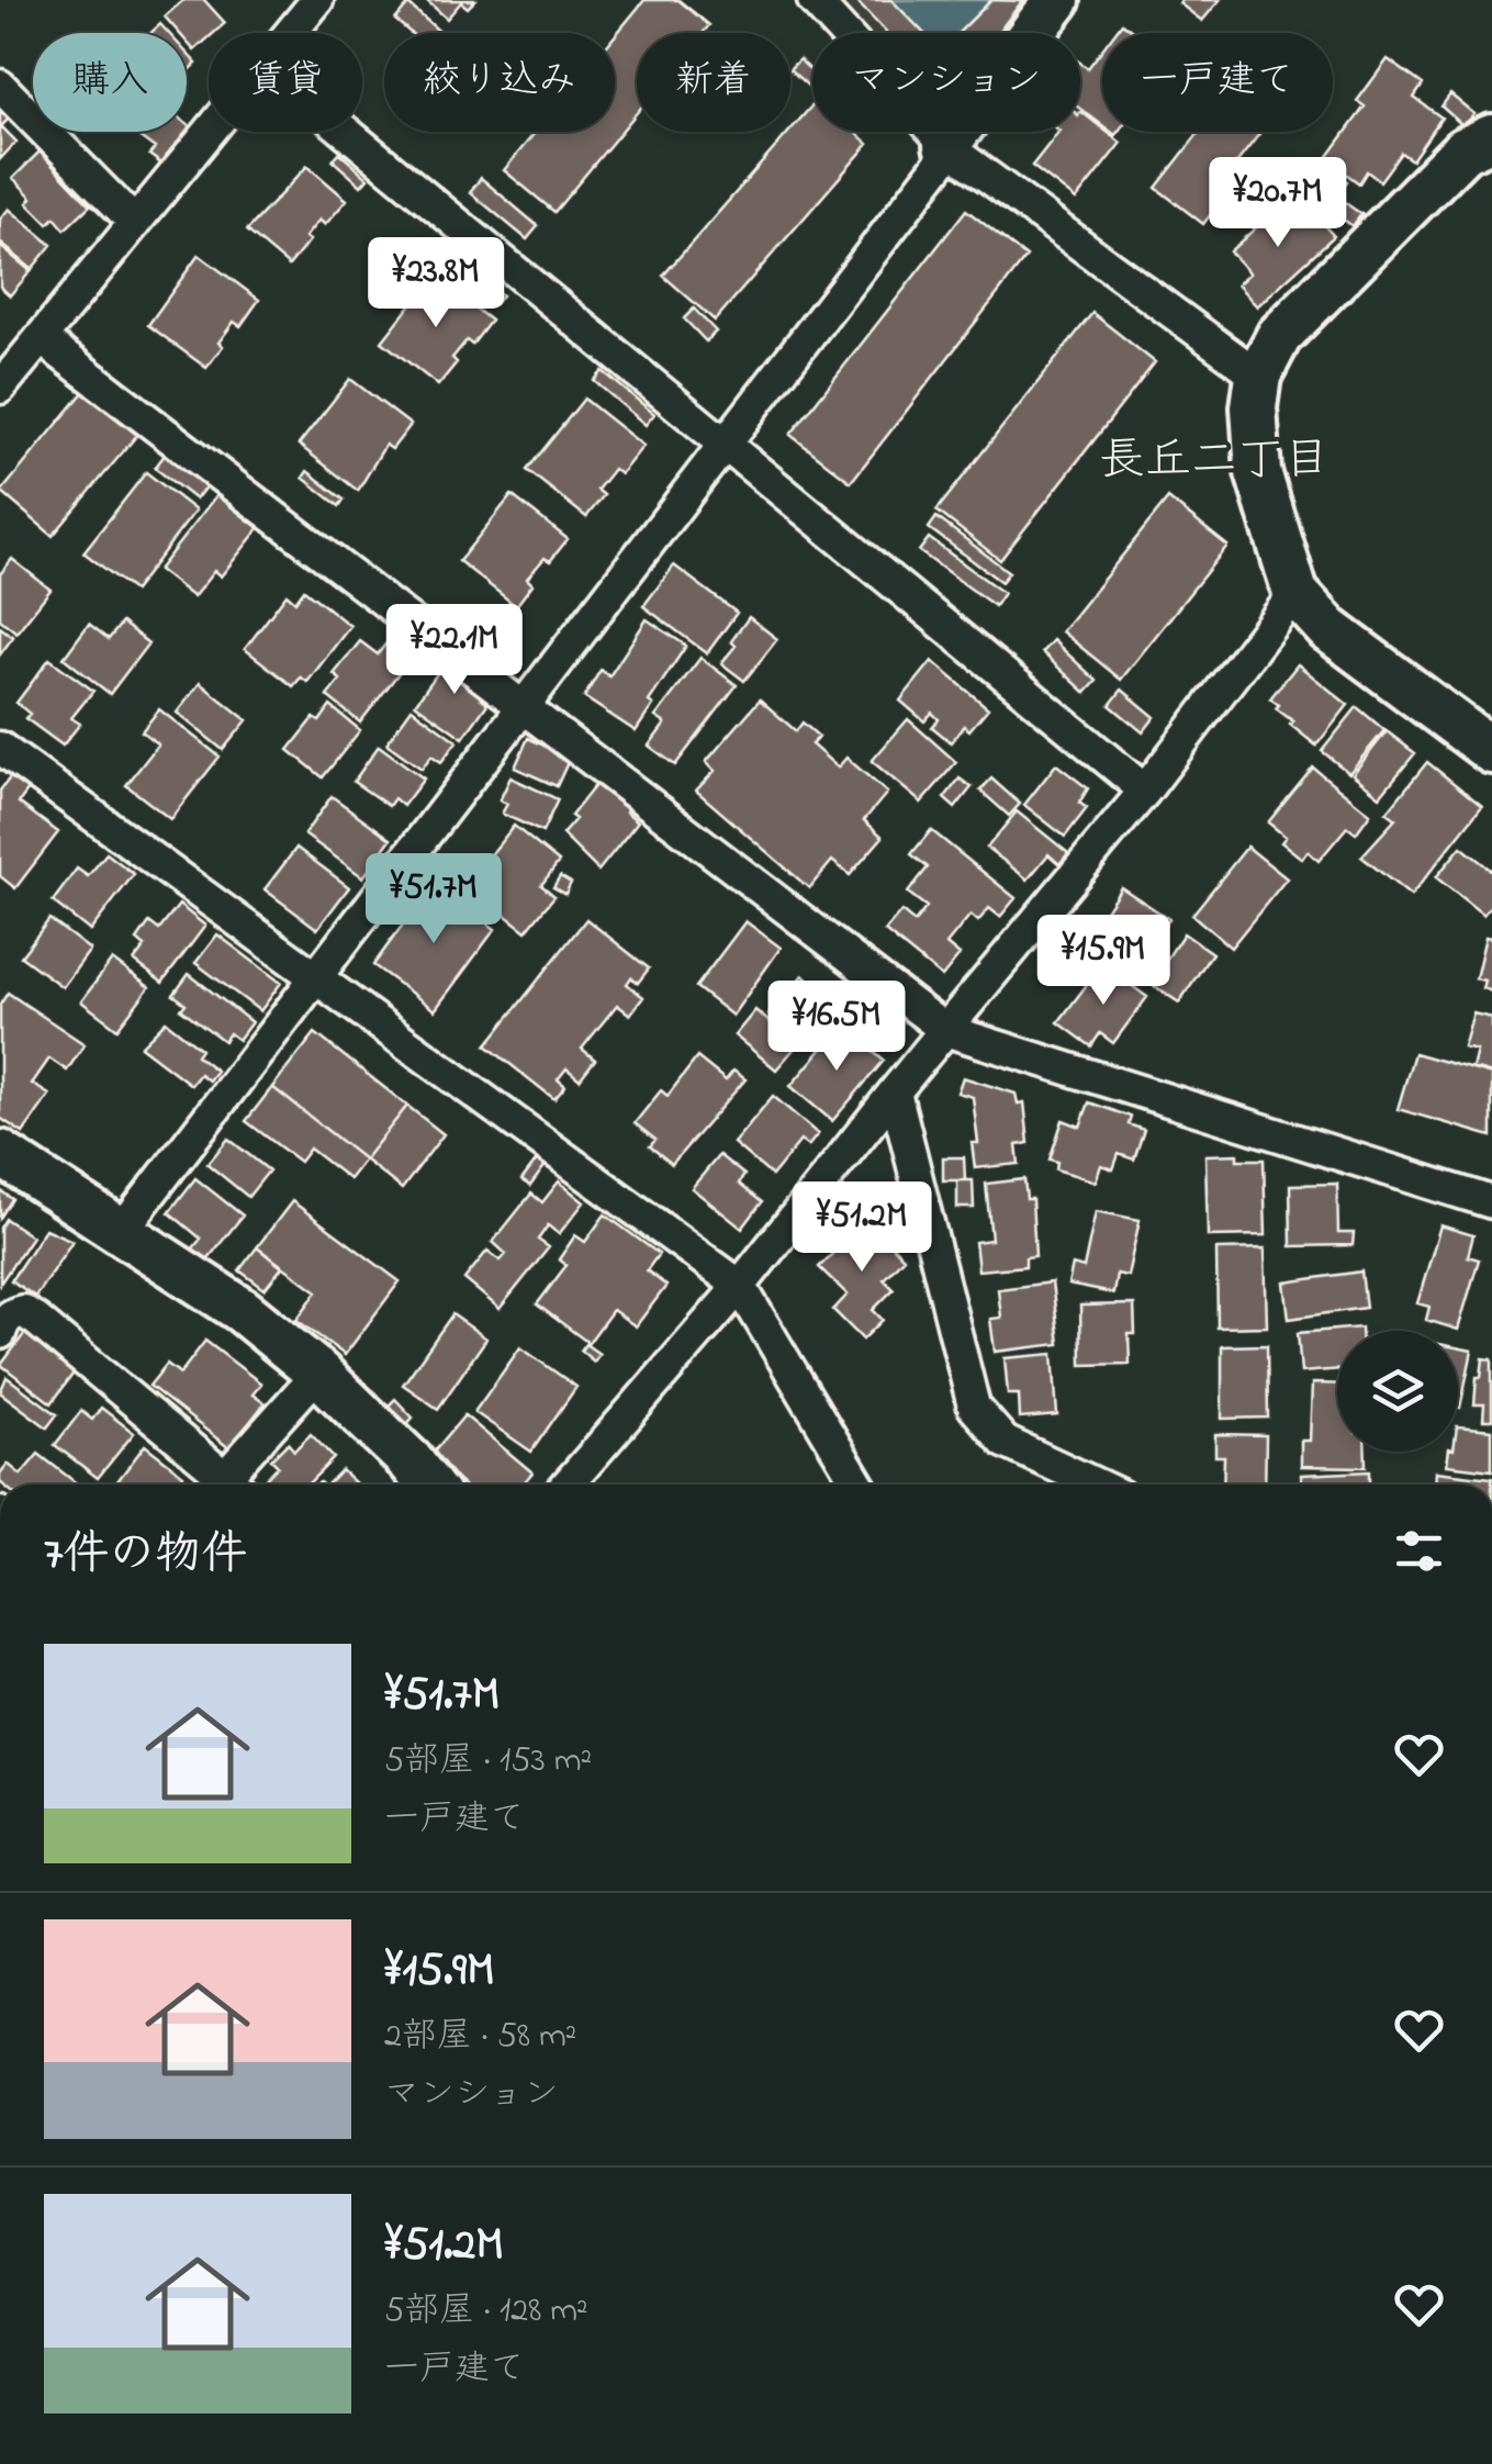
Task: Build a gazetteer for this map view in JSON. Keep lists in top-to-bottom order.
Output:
{
  "districts": ["長丘二丁目"],
  "page": {
    "chip": [
      "購入",
      "賃貸",
      "絞り込み",
      "新着",
      "マンション",
      "一戸建て"
    ],
    "price": [
      "¥20.7M",
      "¥23.8M",
      "¥22.1M",
      "¥51.7M",
      "¥15.9M",
      "¥16.5M",
      "¥51.2M"
    ],
    "heading": "7件の物件",
    "list": [
      {
        "name": "¥51.7M",
        "note": "5部屋 · 153 m² · 一戸建て"
      },
      {
        "name": "¥15.9M",
        "note": "2部屋 · 58 m² · マンション"
      },
      {
        "name": "¥51.2M",
        "note": "5部屋 · 128 m² · 一戸建て"
      }
    ]
  }
}
